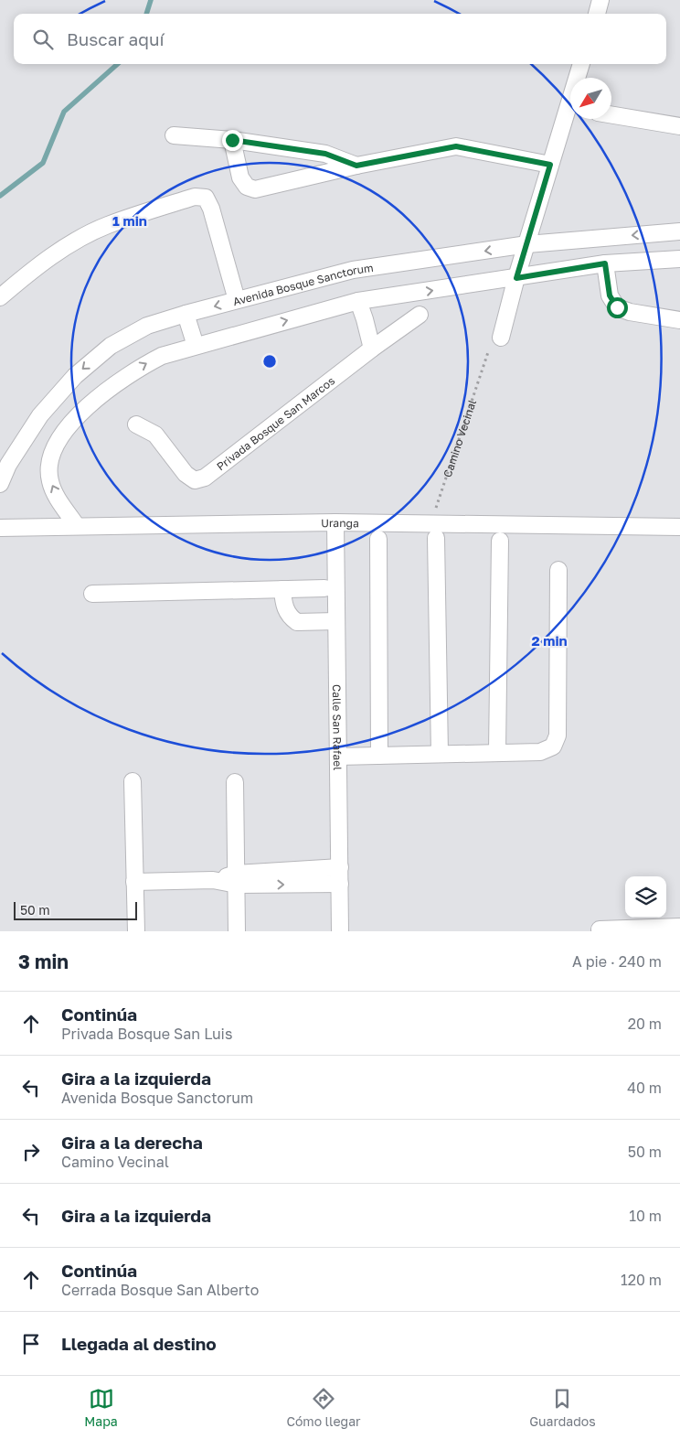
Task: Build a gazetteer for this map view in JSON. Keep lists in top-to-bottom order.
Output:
{
  "streets": {
    "street": [
      "Avenida Bosque Sanctorum",
      "Privada Bosque San Marcos",
      "Uranga",
      "Calle San Rafael"
    ],
    "path": ["Camino Vecinal"]
  },
  "crossings": [
    ["Camino Vecinal", "Uranga"],
    ["Uranga", "Calle San Rafael"]
  ],
  "scale_bar": "50 m",
  "north": "bottom left",
  "page": {
    "search": "Buscar aquí",
    "scale": "50 m",
    "heading": ["3 min", "A pie · 240 m"],
    "list": [
      ["Continúa", "Privada Bosque San Luis", "20 m"],
      ["Gira a la izquierda", "Avenida Bosque Sanctorum", "40 m"],
      ["Gira a la derecha", "Camino Vecinal", "50 m"],
      ["Gira a la izquierda", "10 m"],
      ["Continúa", "Cerrada Bosque San Alberto", "120 m"],
      "Llegada al destino"
    ],
    "nav": ["Mapa", "Cómo llegar", "Guardados"]
  },
  "rings": ["1 min", "2 min"]
}
